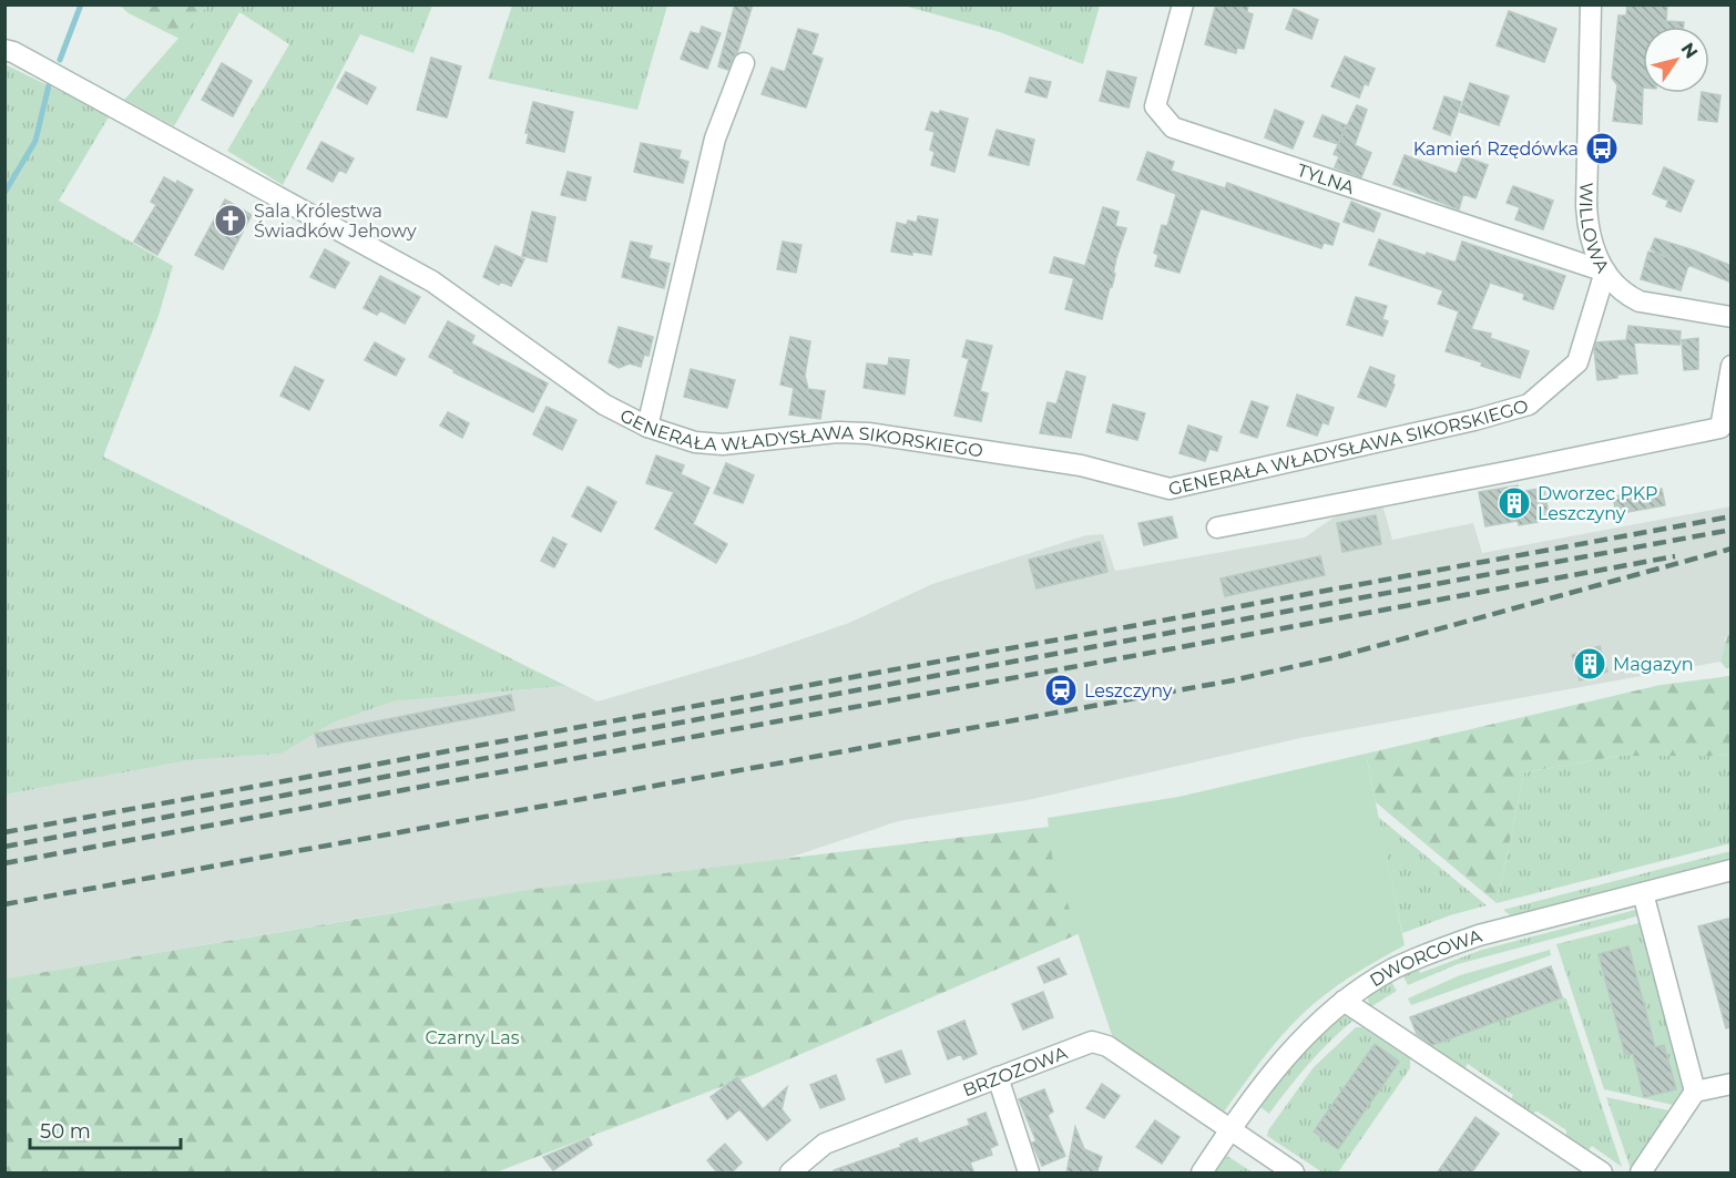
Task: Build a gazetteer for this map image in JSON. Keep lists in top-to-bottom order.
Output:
{
  "streets": {
    "street": [
      "TYLNA",
      "WILLOWA",
      "GENERAŁA WŁADYSŁAWA SIKORSKIEGO",
      "DWORCOWA",
      "BRZOZOWA"
    ]
  },
  "crossings": [
    ["TYLNA", "WILLOWA"],
    ["TYLNA", "GENERAŁA WŁADYSŁAWA SIKORSKIEGO"],
    ["WILLOWA", "GENERAŁA WŁADYSŁAWA SIKORSKIEGO"],
    ["DWORCOWA", "BRZOZOWA"]
  ],
  "parks": ["Czarny Las"],
  "places": {
    "bus stop": ["Kamień Rzędówka"],
    "church": ["Sala Królestwa Świadków Jehowy"],
    "building": ["Dworzec PKP Leszczyny", "Magazyn"],
    "station": ["Leszczyny"]
  },
  "scale_bar": "50 m",
  "north": "top right"
}
